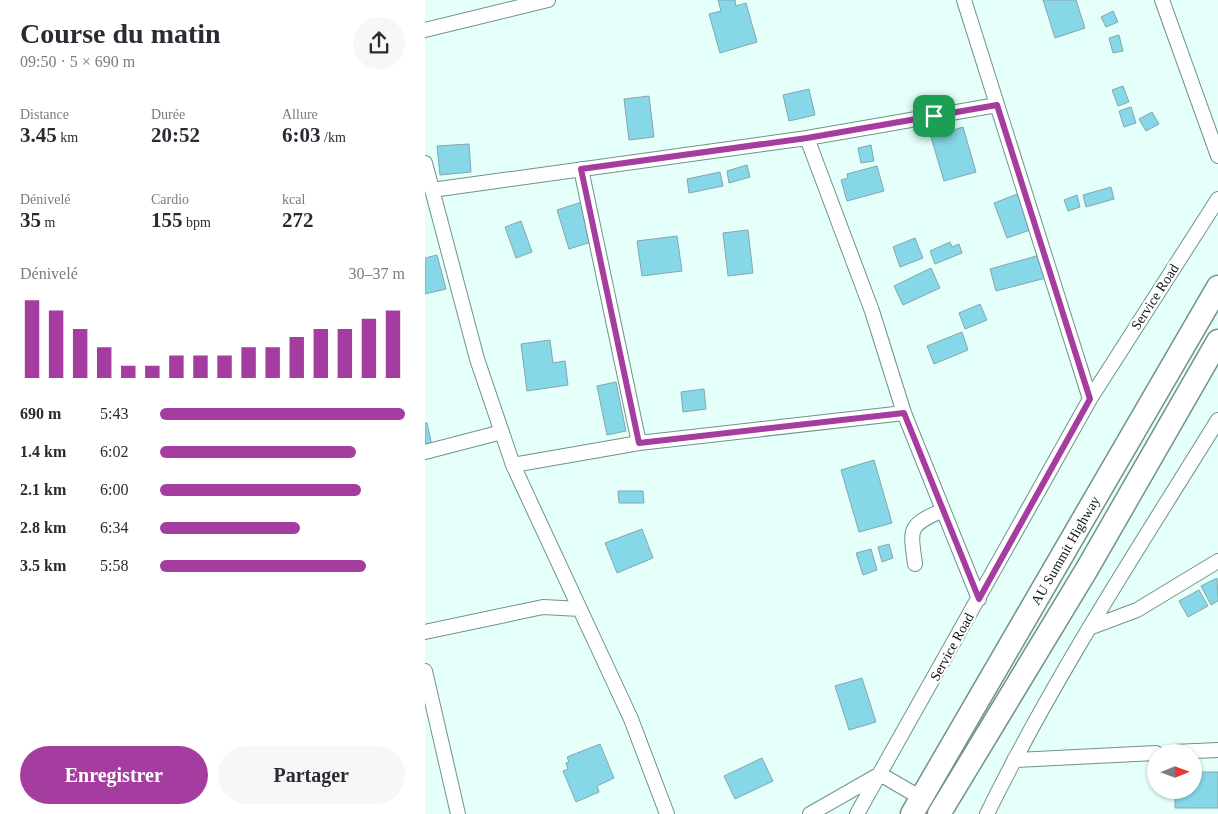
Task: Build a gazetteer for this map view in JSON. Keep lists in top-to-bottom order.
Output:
{
  "streets": {
    "main road": ["AU Summit Highway"],
    "street": ["Service Road"]
  },
  "north": "right",
  "page": {
    "heading": ["Course du matin", "09:50 · 5 × 690 m"],
    "stats": [
      ["Distance", "3.45 km"],
      ["Durée", "20:52"],
      ["Allure", "6:03 /km"],
      ["Dénivelé", "35 m"],
      ["Cardio", "155 bpm"],
      ["kcal", "272"]
    ],
    "chart": ["Dénivelé", "30–37 m"],
    "list": [
      {
        "name": "690 m",
        "note": "5:43"
      },
      {
        "name": "1.4 km",
        "note": "6:02"
      },
      {
        "name": "2.1 km",
        "note": "6:00"
      },
      {
        "name": "2.8 km",
        "note": "6:34"
      },
      {
        "name": "3.5 km",
        "note": "5:58"
      }
    ],
    "buttons": ["Enregistrer", "Partager"]
  }
}
